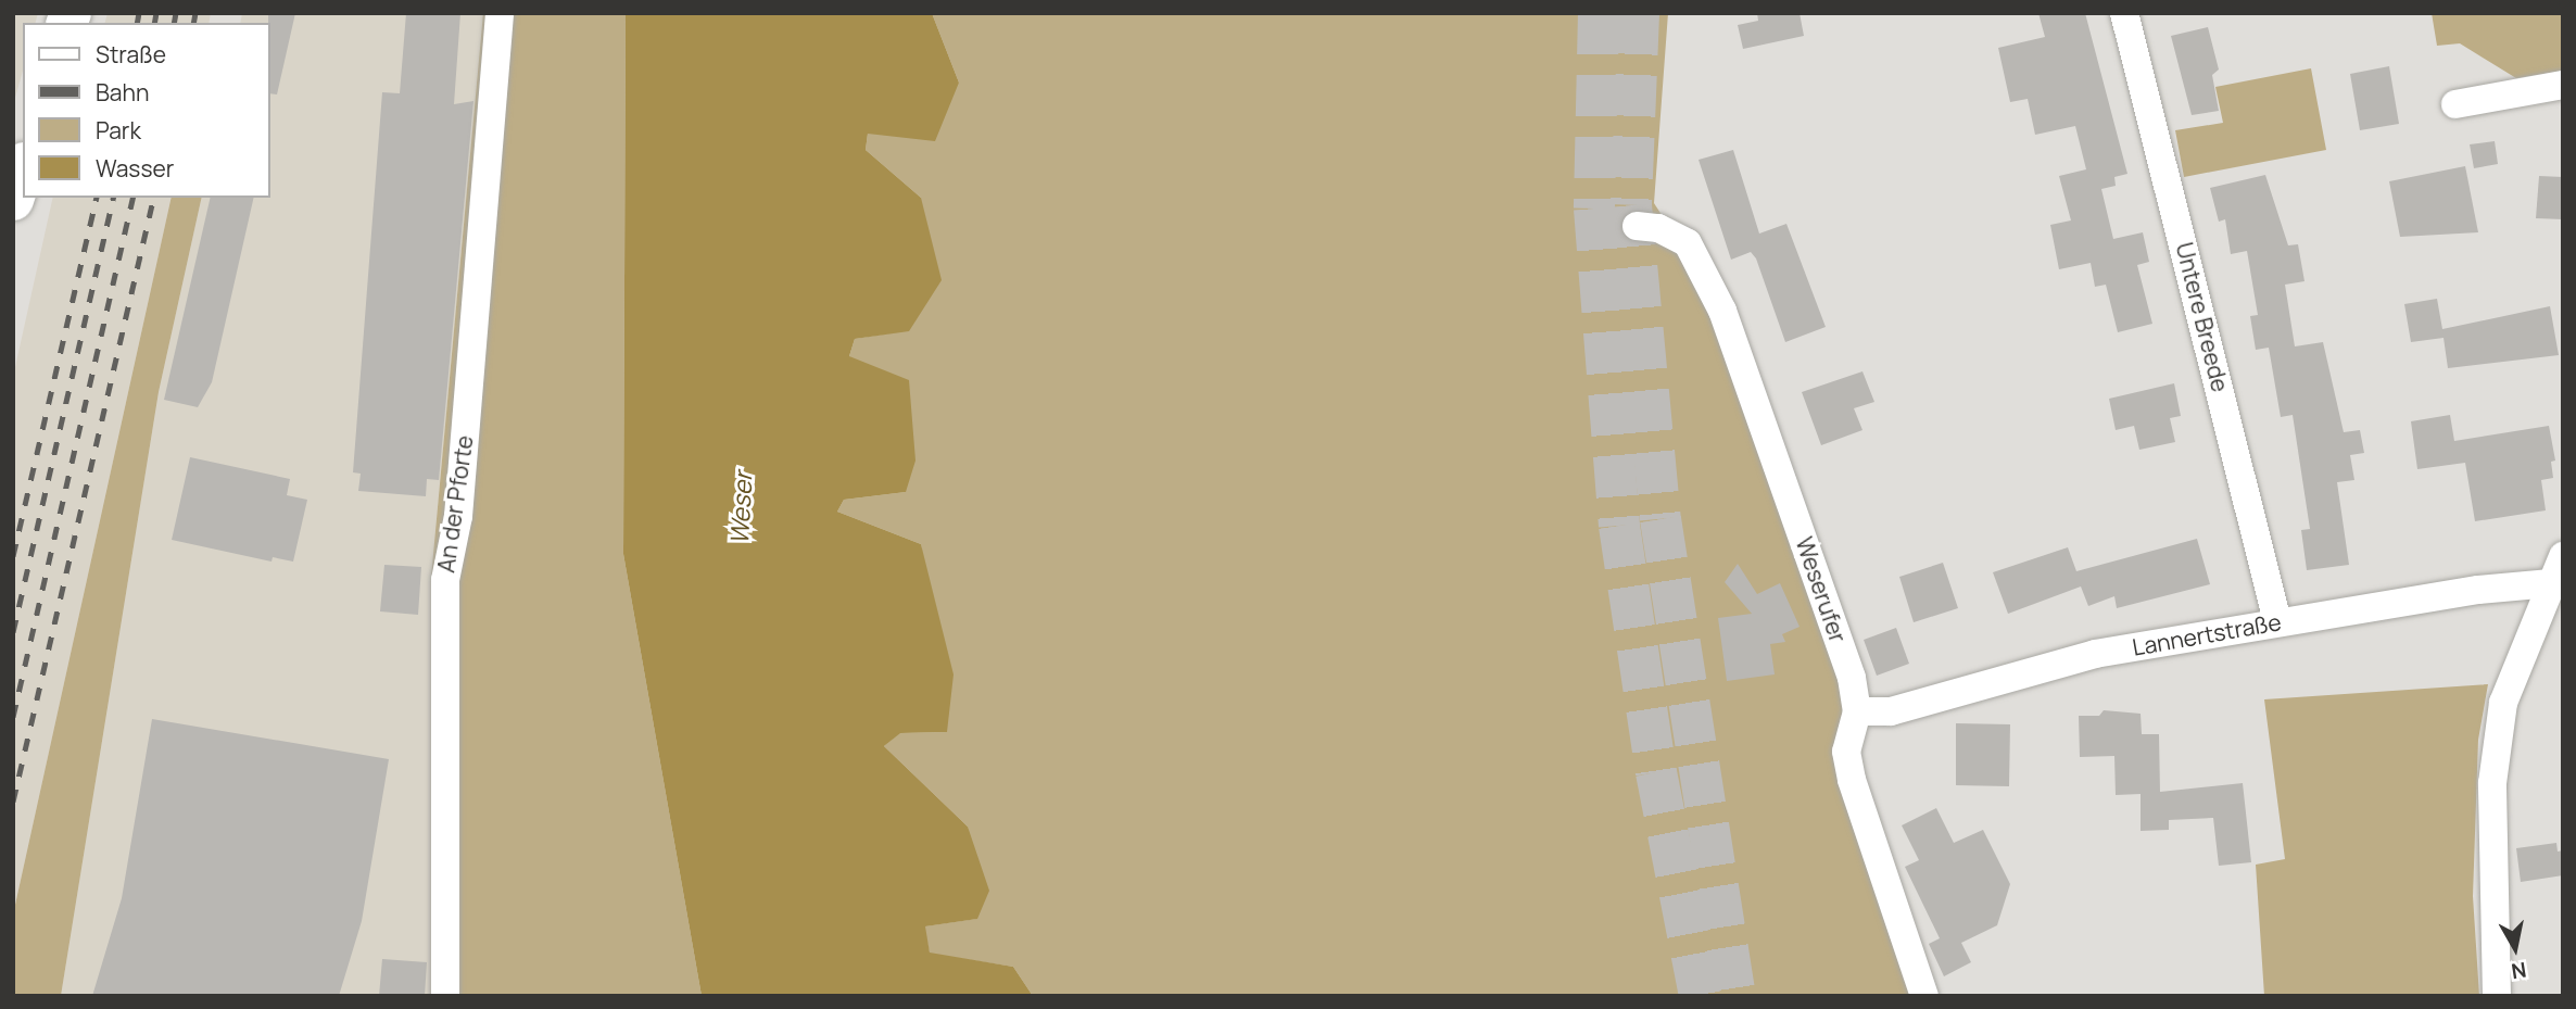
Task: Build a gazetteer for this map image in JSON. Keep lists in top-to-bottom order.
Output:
{
  "streets": {
    "street": [
      "Untere Breede",
      "An der Pforte",
      "Weserufer",
      "Lannertstraße"
    ]
  },
  "crossings": [
    ["Untere Breede", "Lannertstraße"],
    ["Weserufer", "Lannertstraße"]
  ],
  "water": ["Weser"],
  "legend": [
    "Straße",
    "Bahn",
    "Park",
    "Wasser"
  ],
  "north": "bottom"
}
